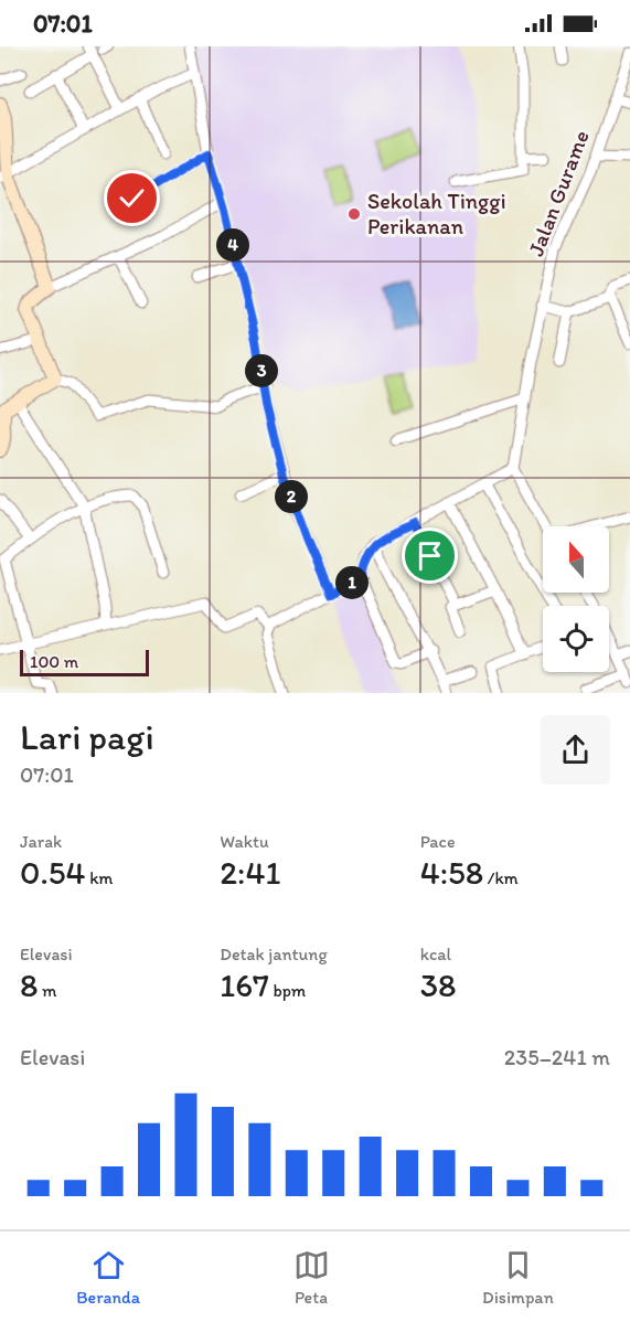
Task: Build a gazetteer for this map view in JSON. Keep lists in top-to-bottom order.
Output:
{
  "streets": {
    "street": ["Jalan Gurame"]
  },
  "places": ["Sekolah Tinggi Perikanan"],
  "scale_bar": "100 m",
  "north": "top",
  "page": {
    "status": "07:01",
    "pins": [
      "4",
      "3",
      "2",
      "1"
    ],
    "scale": "100 m",
    "heading": ["Lari pagi", "07:01"],
    "stats": [
      ["Jarak", "0.54 km"],
      ["Waktu", "2:41"],
      ["Pace", "4:58 /km"],
      ["Elevasi", "8 m"],
      ["Detak jantung", "167 bpm"],
      ["kcal", "38"]
    ],
    "chart": ["Elevasi", "235–241 m"],
    "tabs": ["Beranda", "Peta", "Disimpan"]
  }
}
